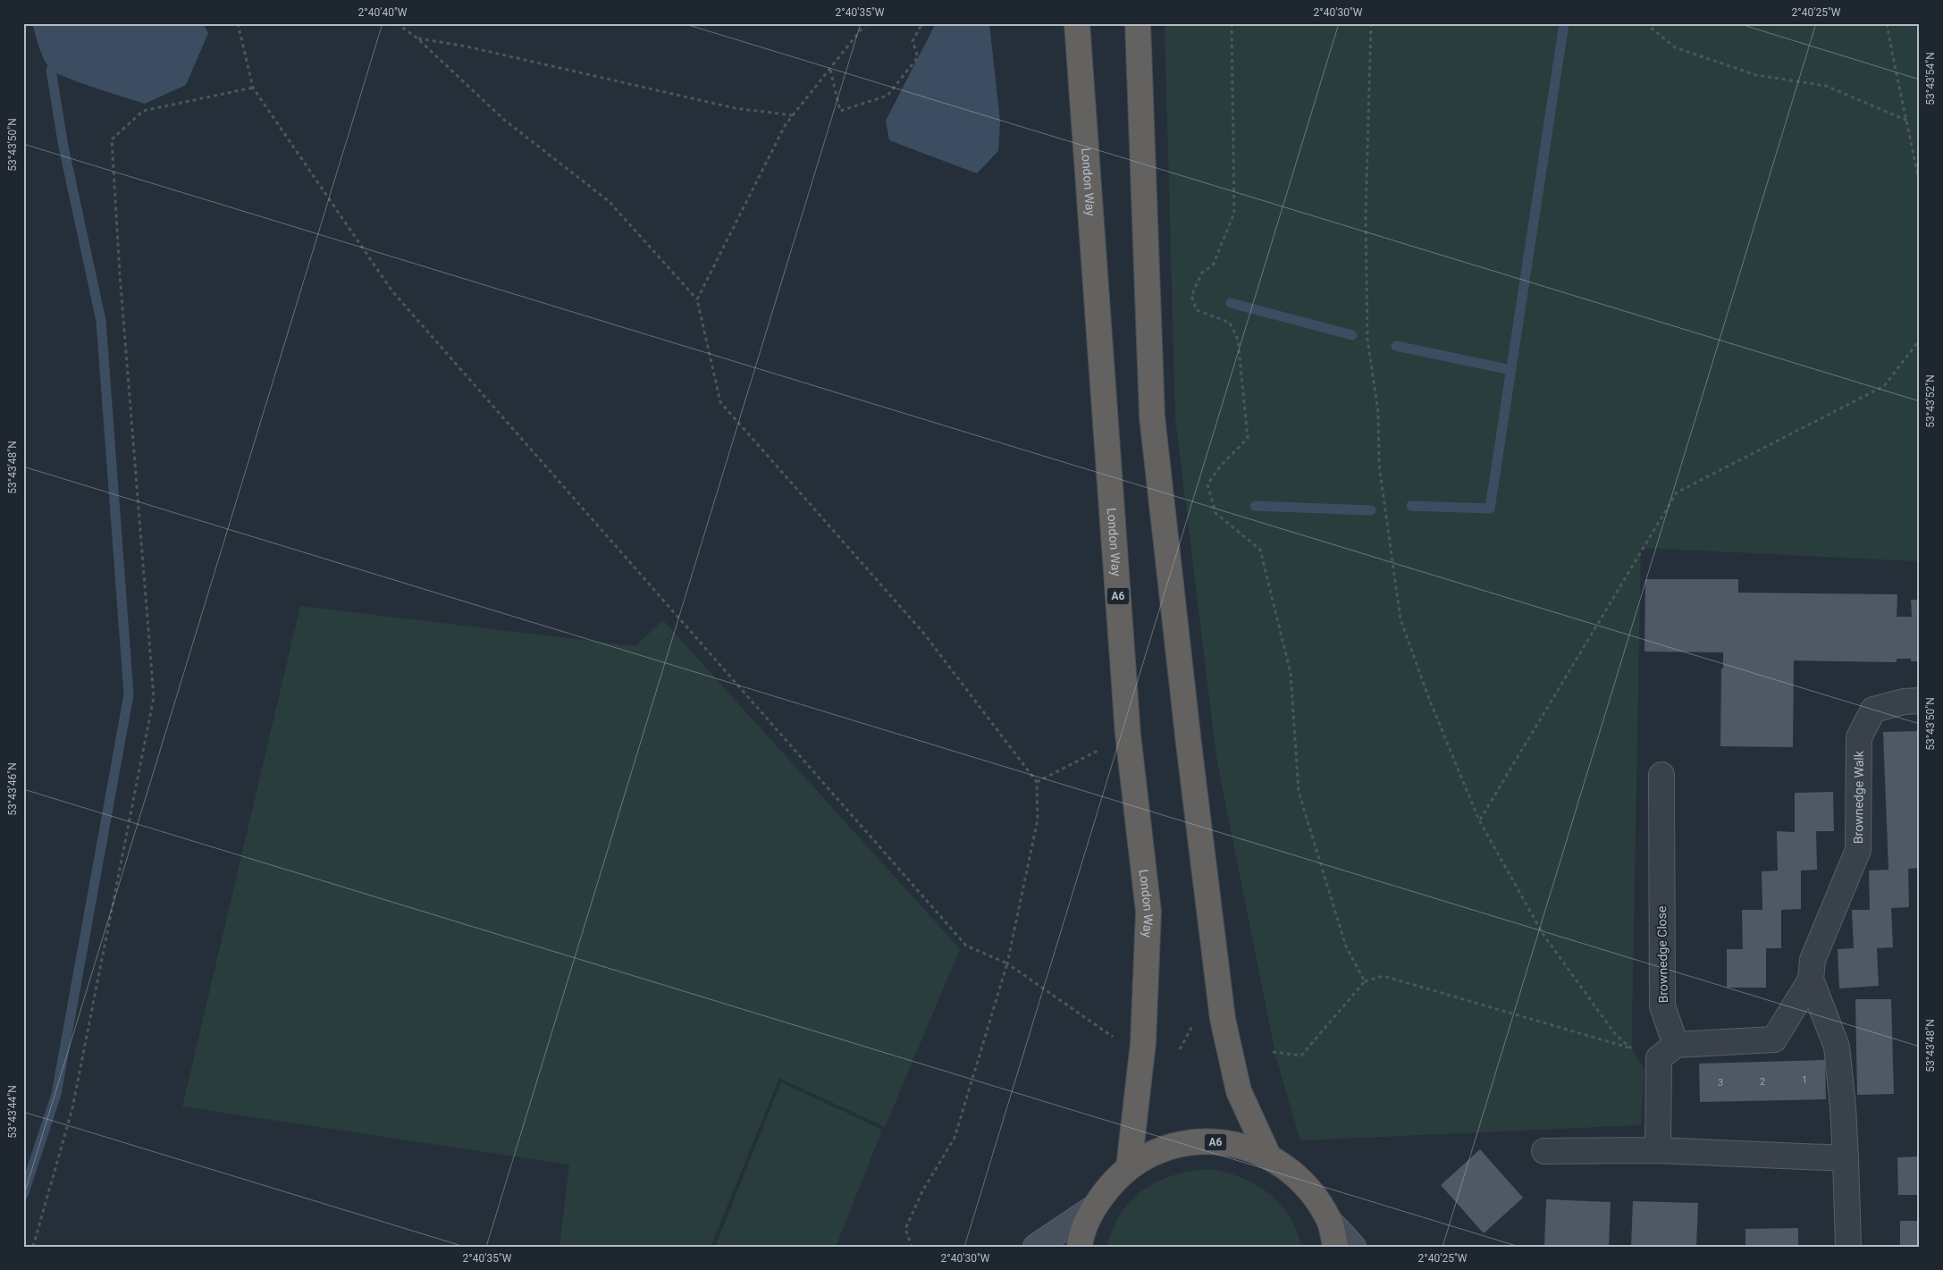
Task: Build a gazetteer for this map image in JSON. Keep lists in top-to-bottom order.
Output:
{
  "streets": {
    "highway": ["London Way", "A6"],
    "street": ["Brownedge Walk", "Brownedge Close"]
  },
  "crossings": [
    ["London Way", "A6"],
    ["Brownedge Walk", "Brownedge Close"]
  ],
  "house_numbers": ["1", "2", "3"],
  "coordinates": [
    "2°40'40\"W",
    "2°40'35\"W",
    "2°40'30\"W",
    "2°40'25\"W",
    "53°43'54\"N",
    "53°43'50\"N",
    "53°43'52\"N",
    "53°43'48\"N",
    "53°43'46\"N",
    "53°43'44\"N"
  ]
}
